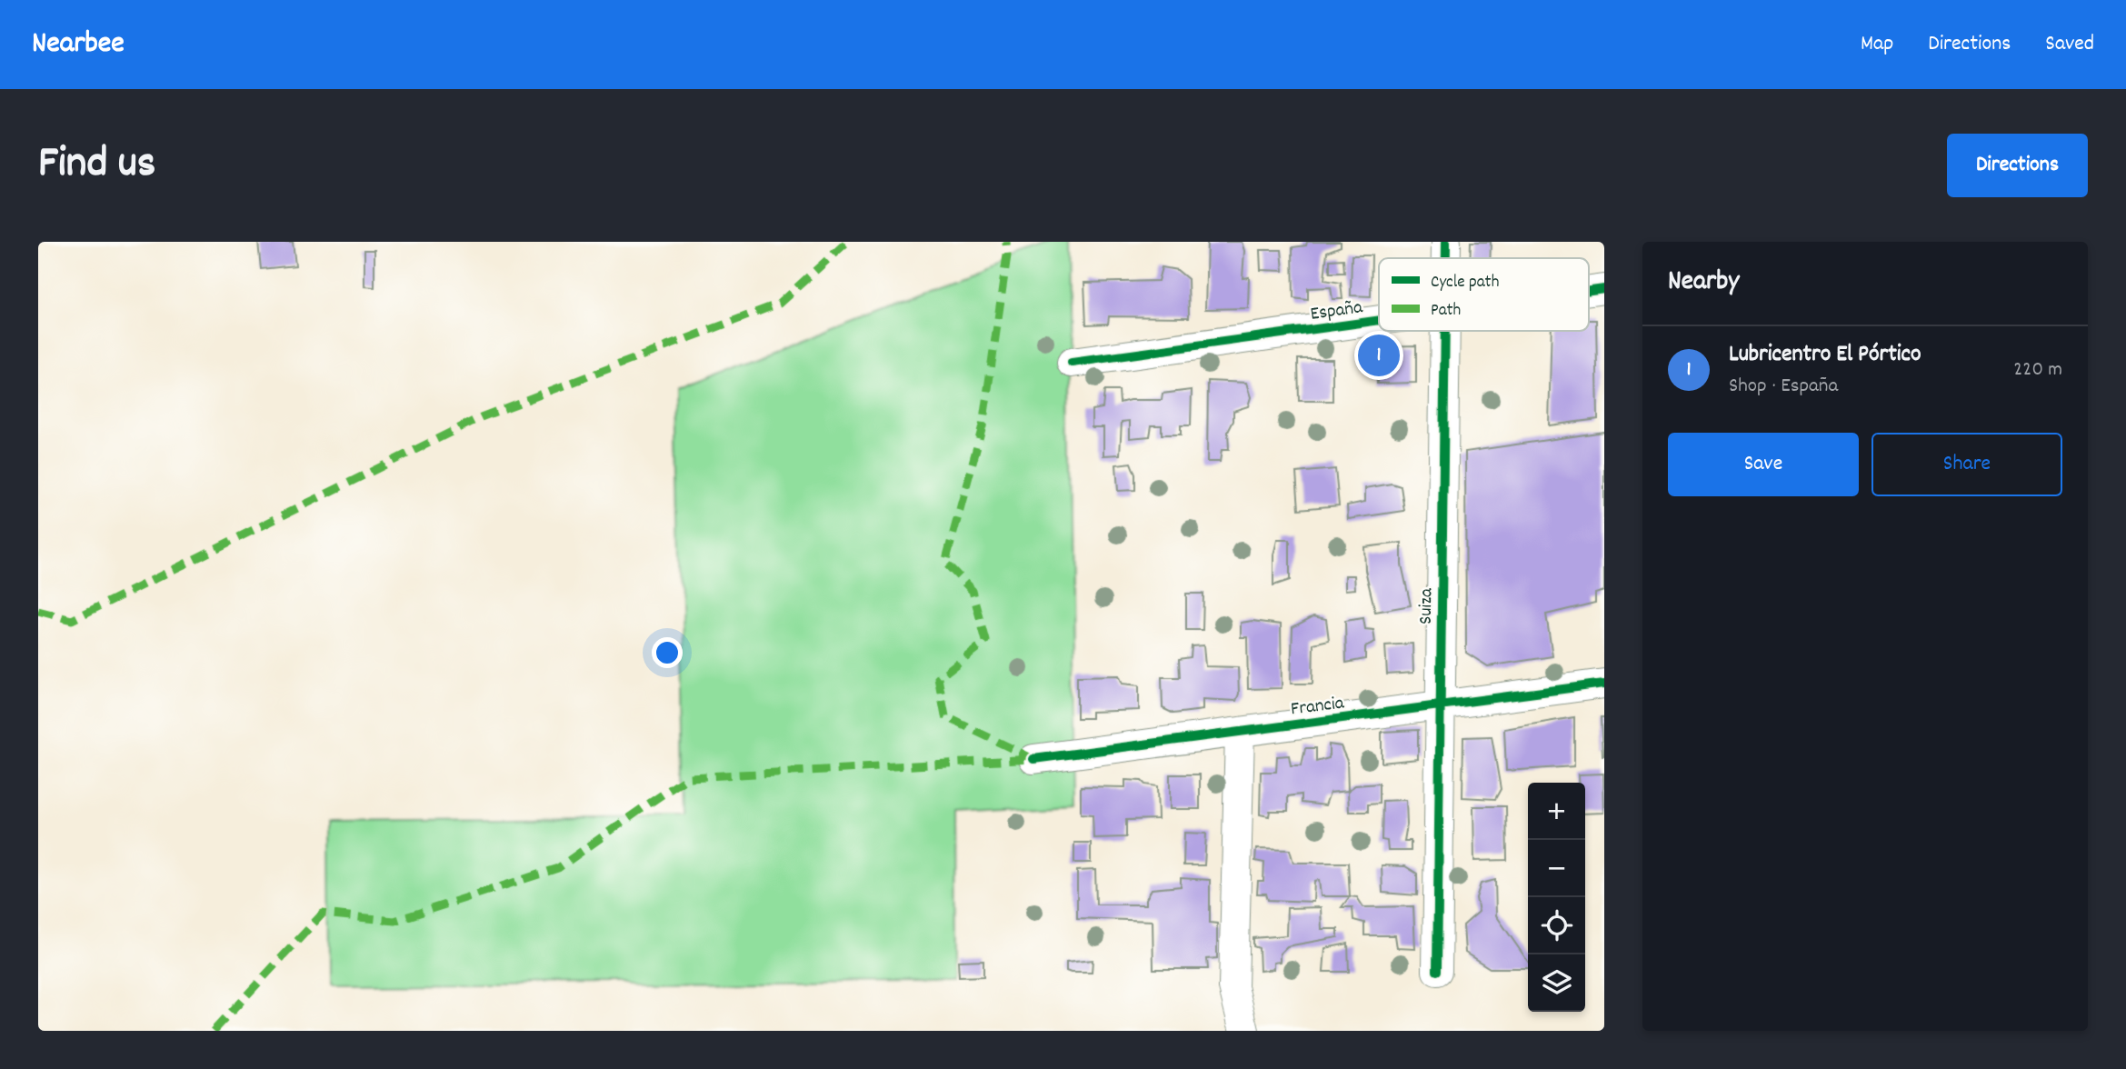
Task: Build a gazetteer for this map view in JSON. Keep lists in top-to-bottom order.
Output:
{
  "streets": {
    "street": ["España", "Suiza", "Francia"]
  },
  "crossings": [
    ["Suiza", "Francia"]
  ],
  "legend": ["Cycle path", "Path"],
  "page": {
    "header": "Nearbee",
    "nav": ["Map", "Directions", "Saved"],
    "title": "Find us",
    "buttons": [
      "Directions",
      ["Save", "Share"]
    ],
    "heading": "Nearby",
    "list": [
      {
        "mark": "1",
        "name": "Lubricentro El Pórtico",
        "note": "Shop · España",
        "value": "220 m"
      }
    ],
    "pins": "1",
    "map_buttons": ["+", "−"]
  }
}
